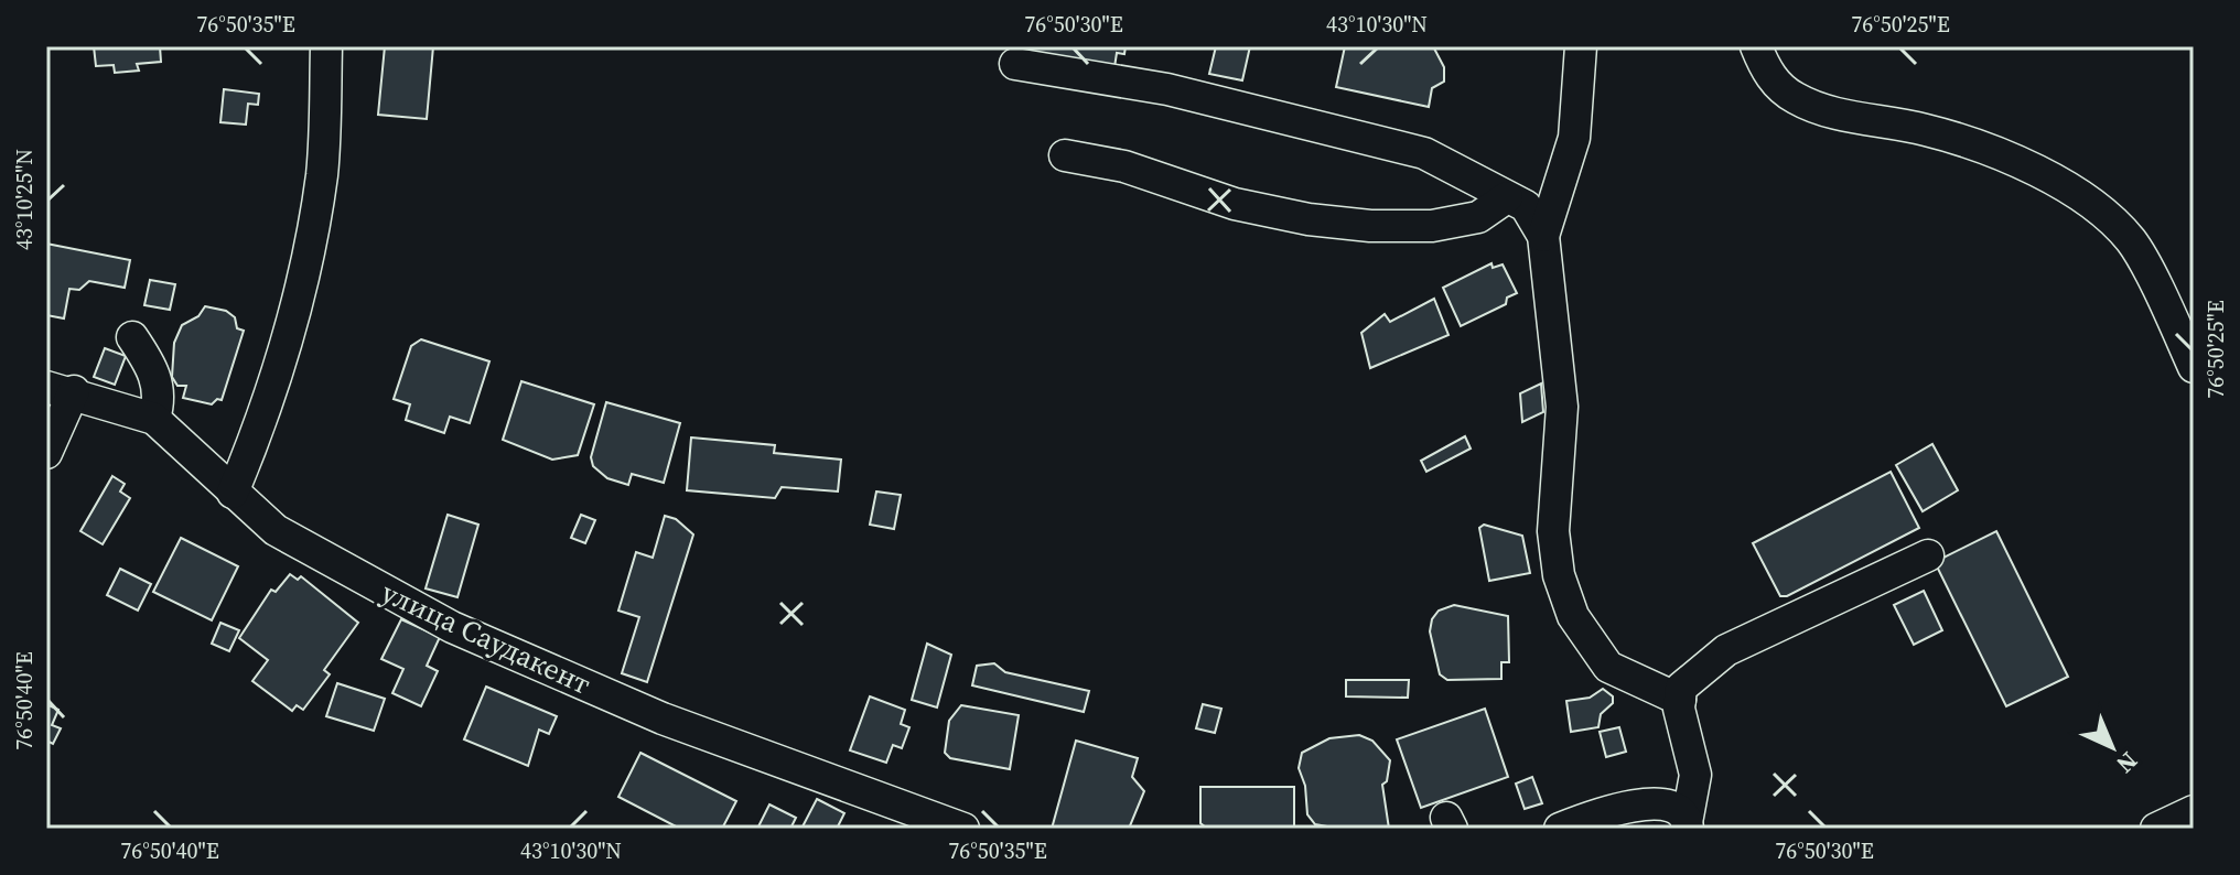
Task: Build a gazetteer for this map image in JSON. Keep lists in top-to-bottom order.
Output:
{
  "streets": {
    "street": ["улица Саудакент"]
  },
  "north": "bottom right",
  "coordinates": [
    "76°50'35\"E",
    "76°50'30\"E",
    "43°10'30\"N",
    "76°50'25\"E",
    "43°10'25\"N",
    "76°50'40\"E"
  ]
}
